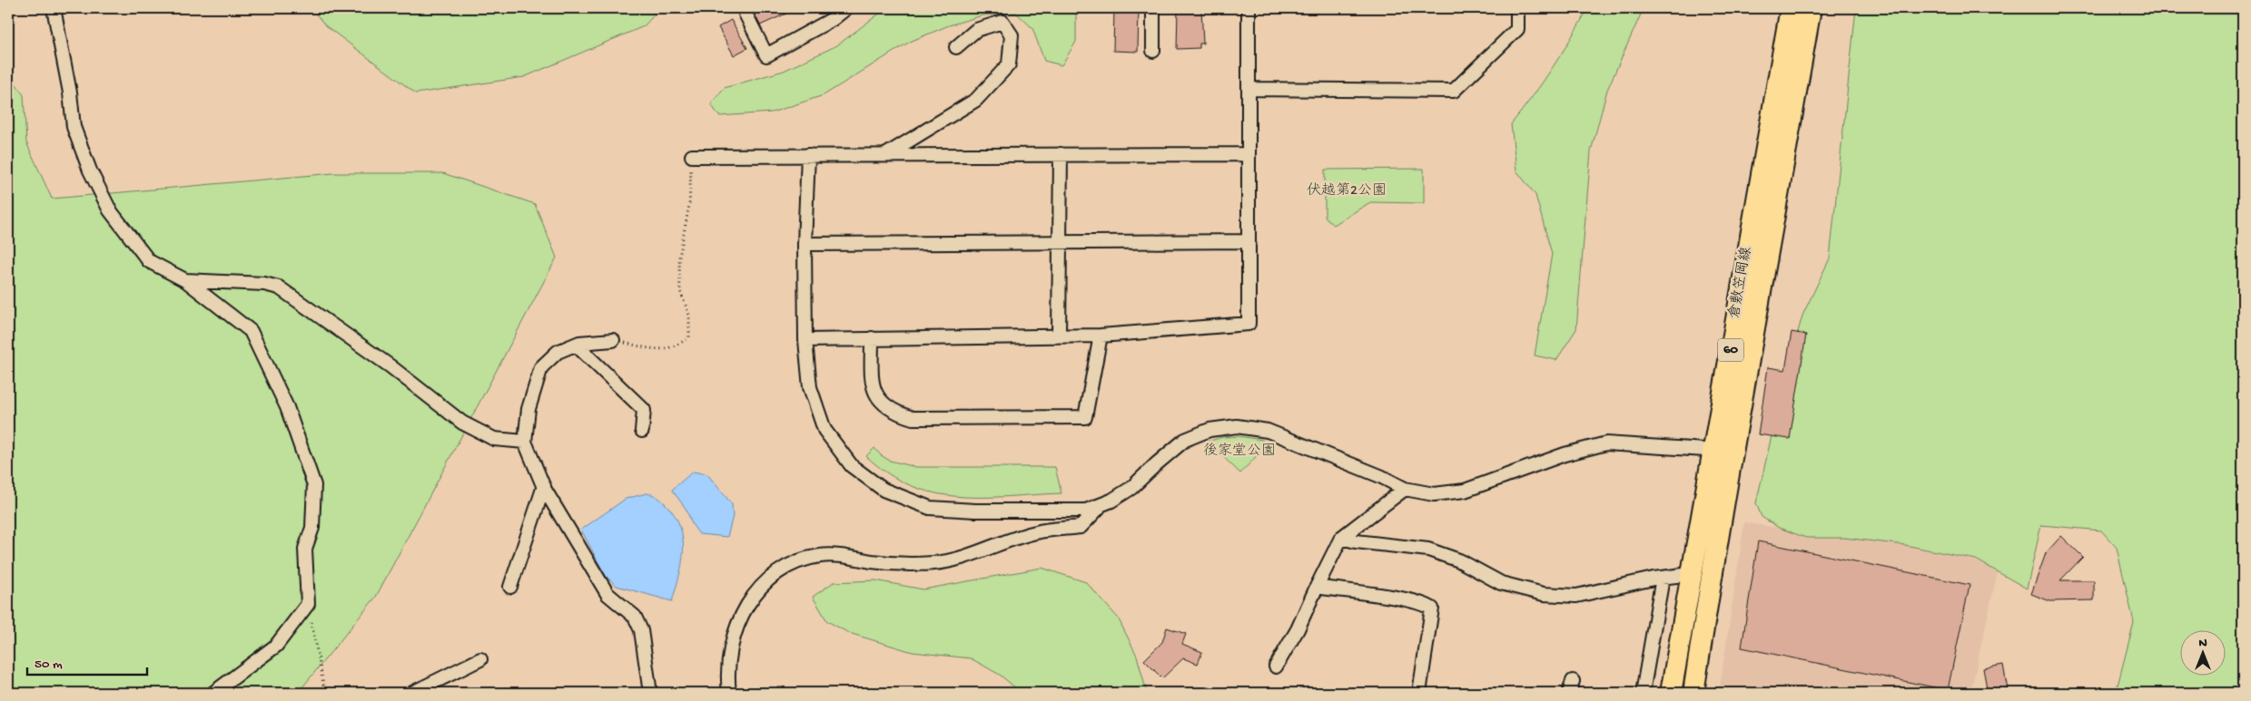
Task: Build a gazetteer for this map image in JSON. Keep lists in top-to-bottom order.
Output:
{
  "streets": {
    "main road": ["倉敷笠岡線", "60"]
  },
  "parks": ["伏越第2公園", "後家堂公園"],
  "scale_bar": "50 m",
  "north": "top"
}
